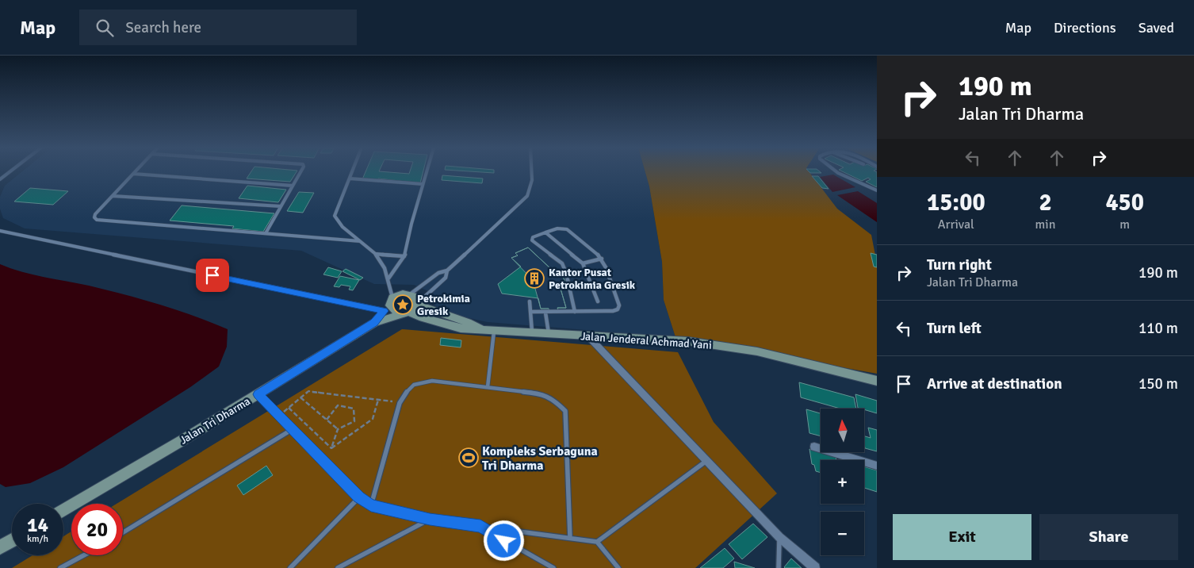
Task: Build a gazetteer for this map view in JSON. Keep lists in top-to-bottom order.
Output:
{
  "streets": {
    "main road": ["Jalan Jenderal Achmad Yani", "Jalan Tri Dharma"]
  },
  "crossings": [
    ["Jalan Jenderal Achmad Yani", "Jalan Tri Dharma"]
  ],
  "places": {
    "building": ["Kantor Pusat Petrokimia Gresik"],
    "place": ["Petrokimia Gresik"],
    "sports": ["Kompleks Serbaguna Tri Dharma"]
  },
  "north": "top",
  "page": {
    "header": "Map",
    "search": "Search here",
    "nav": ["Map", "Directions", "Saved"],
    "turn": ["190 m", "Jalan Tri Dharma"],
    "eta": [
      "15:00",
      "Arrival",
      "2",
      "min",
      "450",
      "m"
    ],
    "list": [
      {
        "name": "Turn right",
        "note": "Jalan Tri Dharma",
        "value": "190 m"
      },
      {
        "name": "Turn left",
        "value": "110 m"
      },
      {
        "name": "Arrive at destination",
        "value": "150 m"
      }
    ],
    "map_buttons": ["+", "−"],
    "speed": "14 km/h",
    "limit": "20",
    "buttons": ["Exit", "Share"]
  }
}
